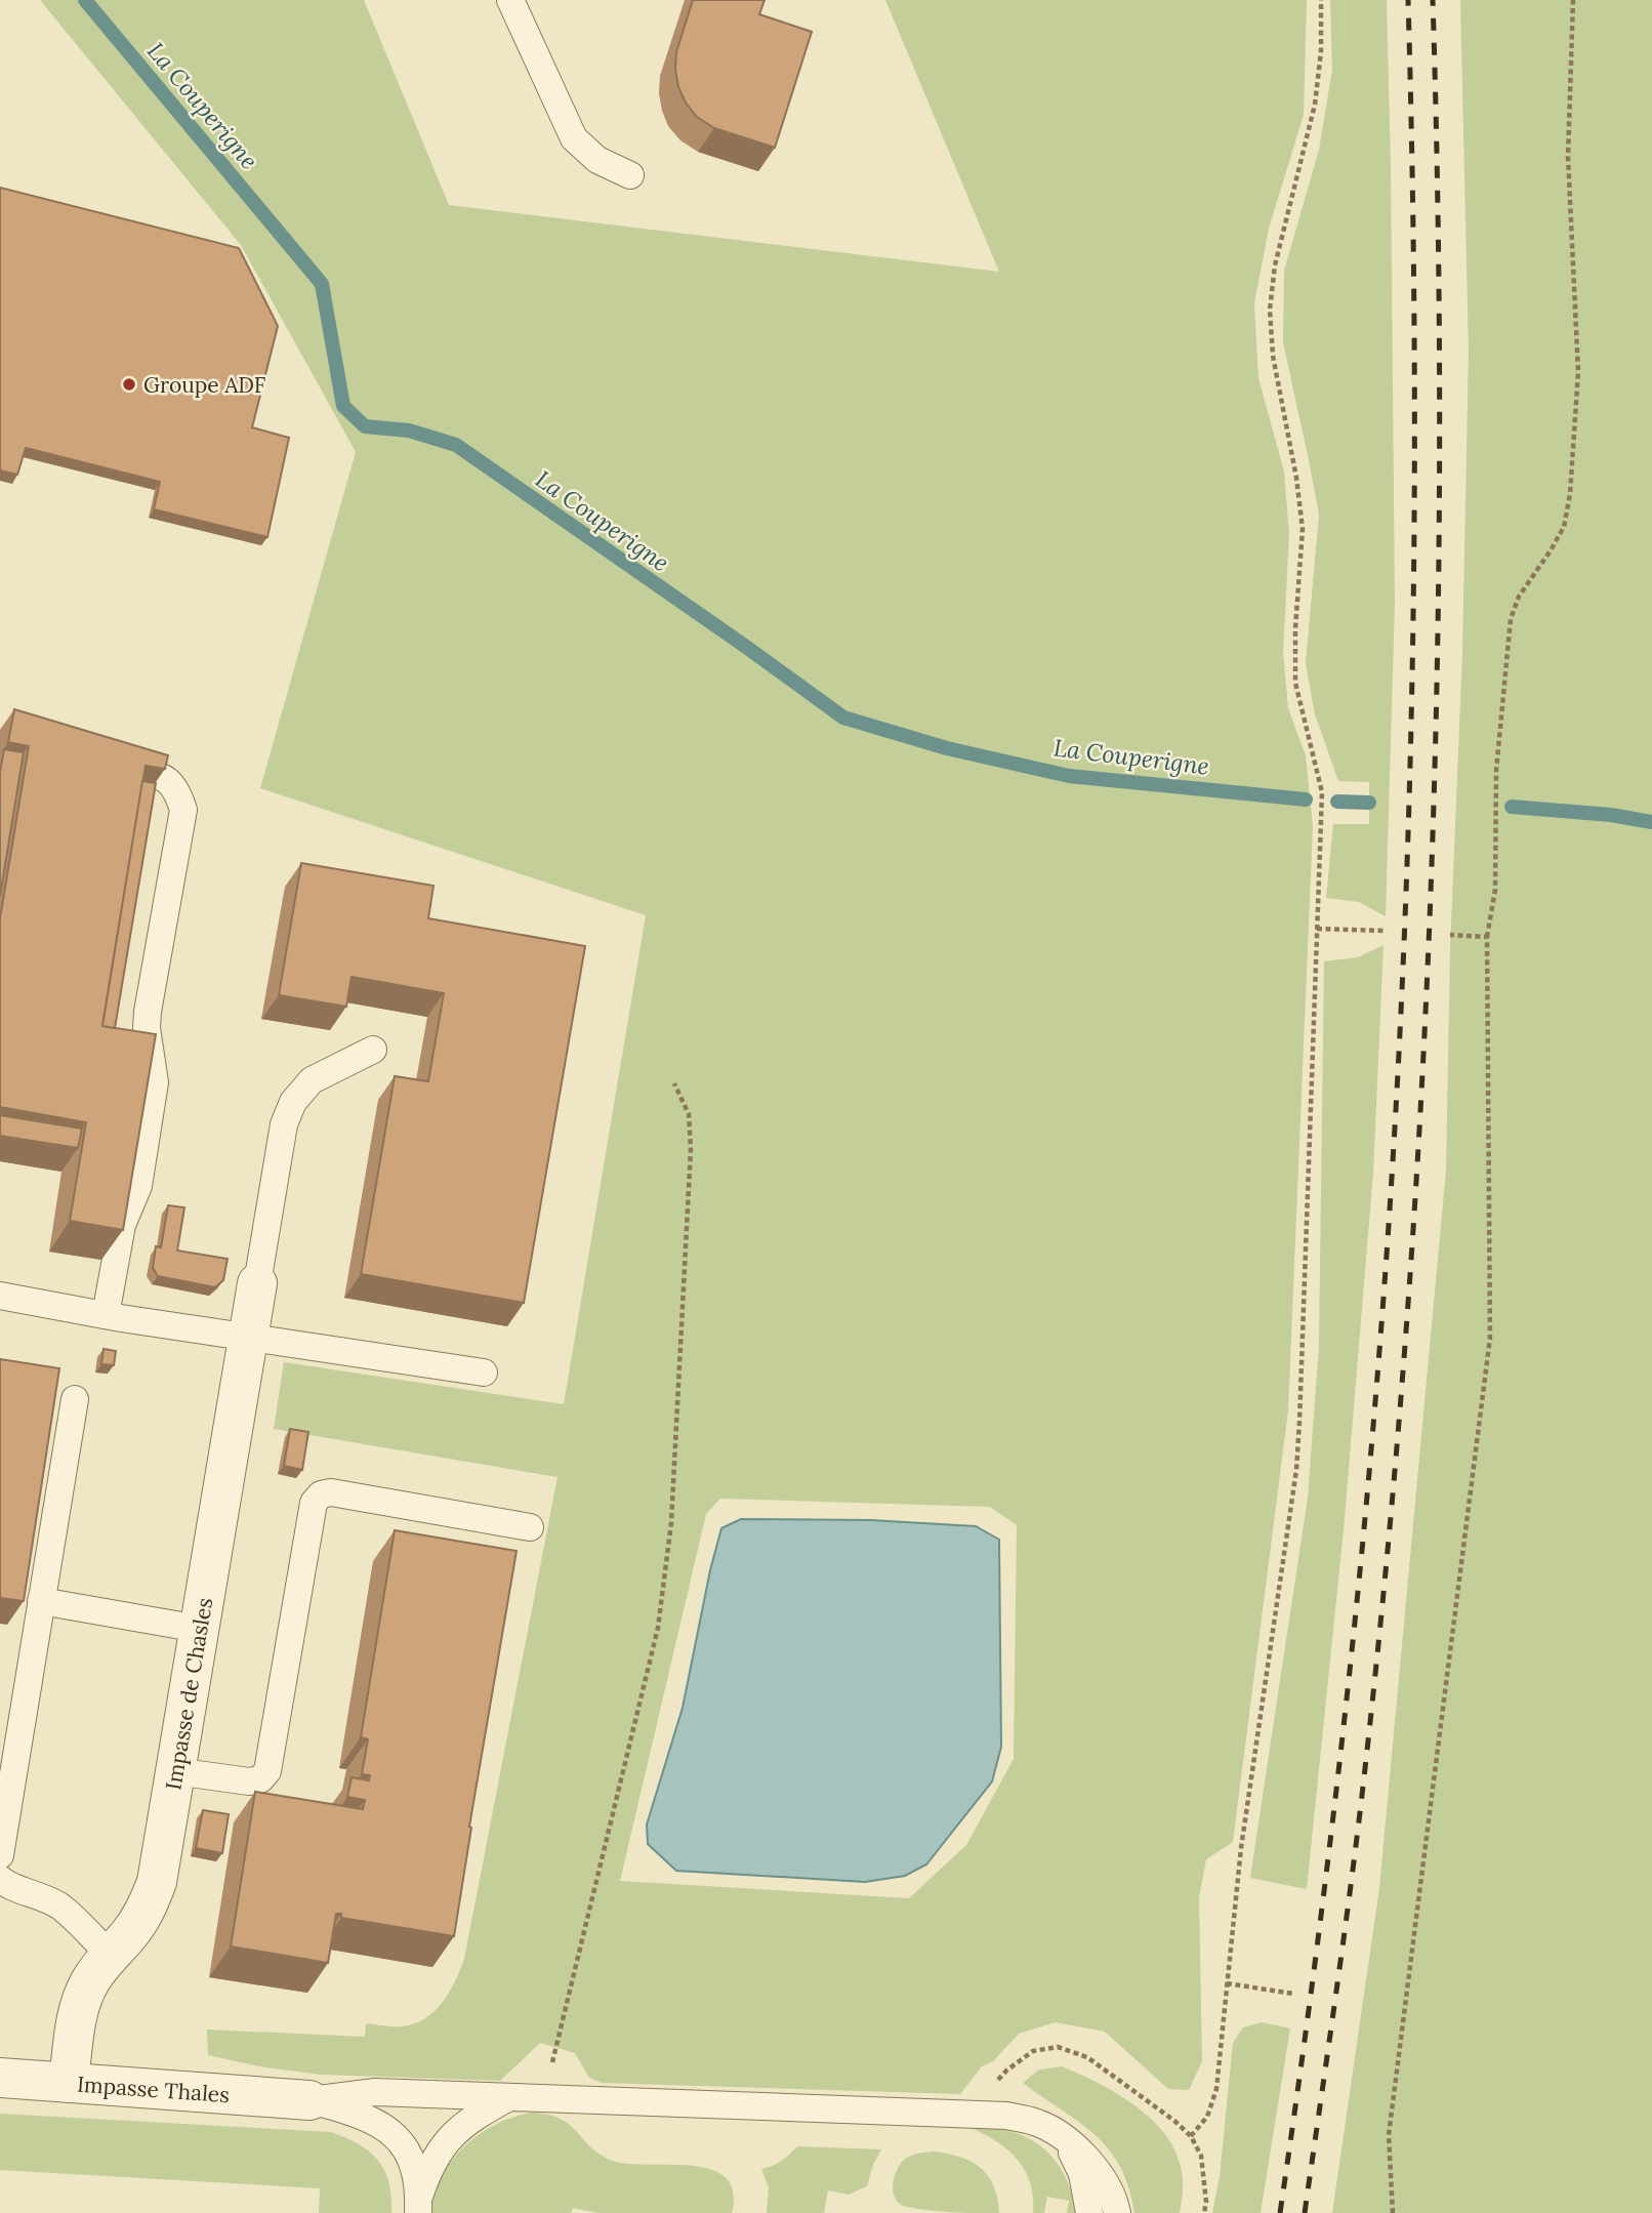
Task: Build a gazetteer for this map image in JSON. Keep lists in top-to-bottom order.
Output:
{
  "streets": {
    "street": ["Impasse de Chasles", "Impasse Thales"]
  },
  "crossings": [
    ["Impasse de Chasles", "Impasse Thales"]
  ],
  "water": ["La Couperigne"],
  "places": ["Groupe ADF"]
}
